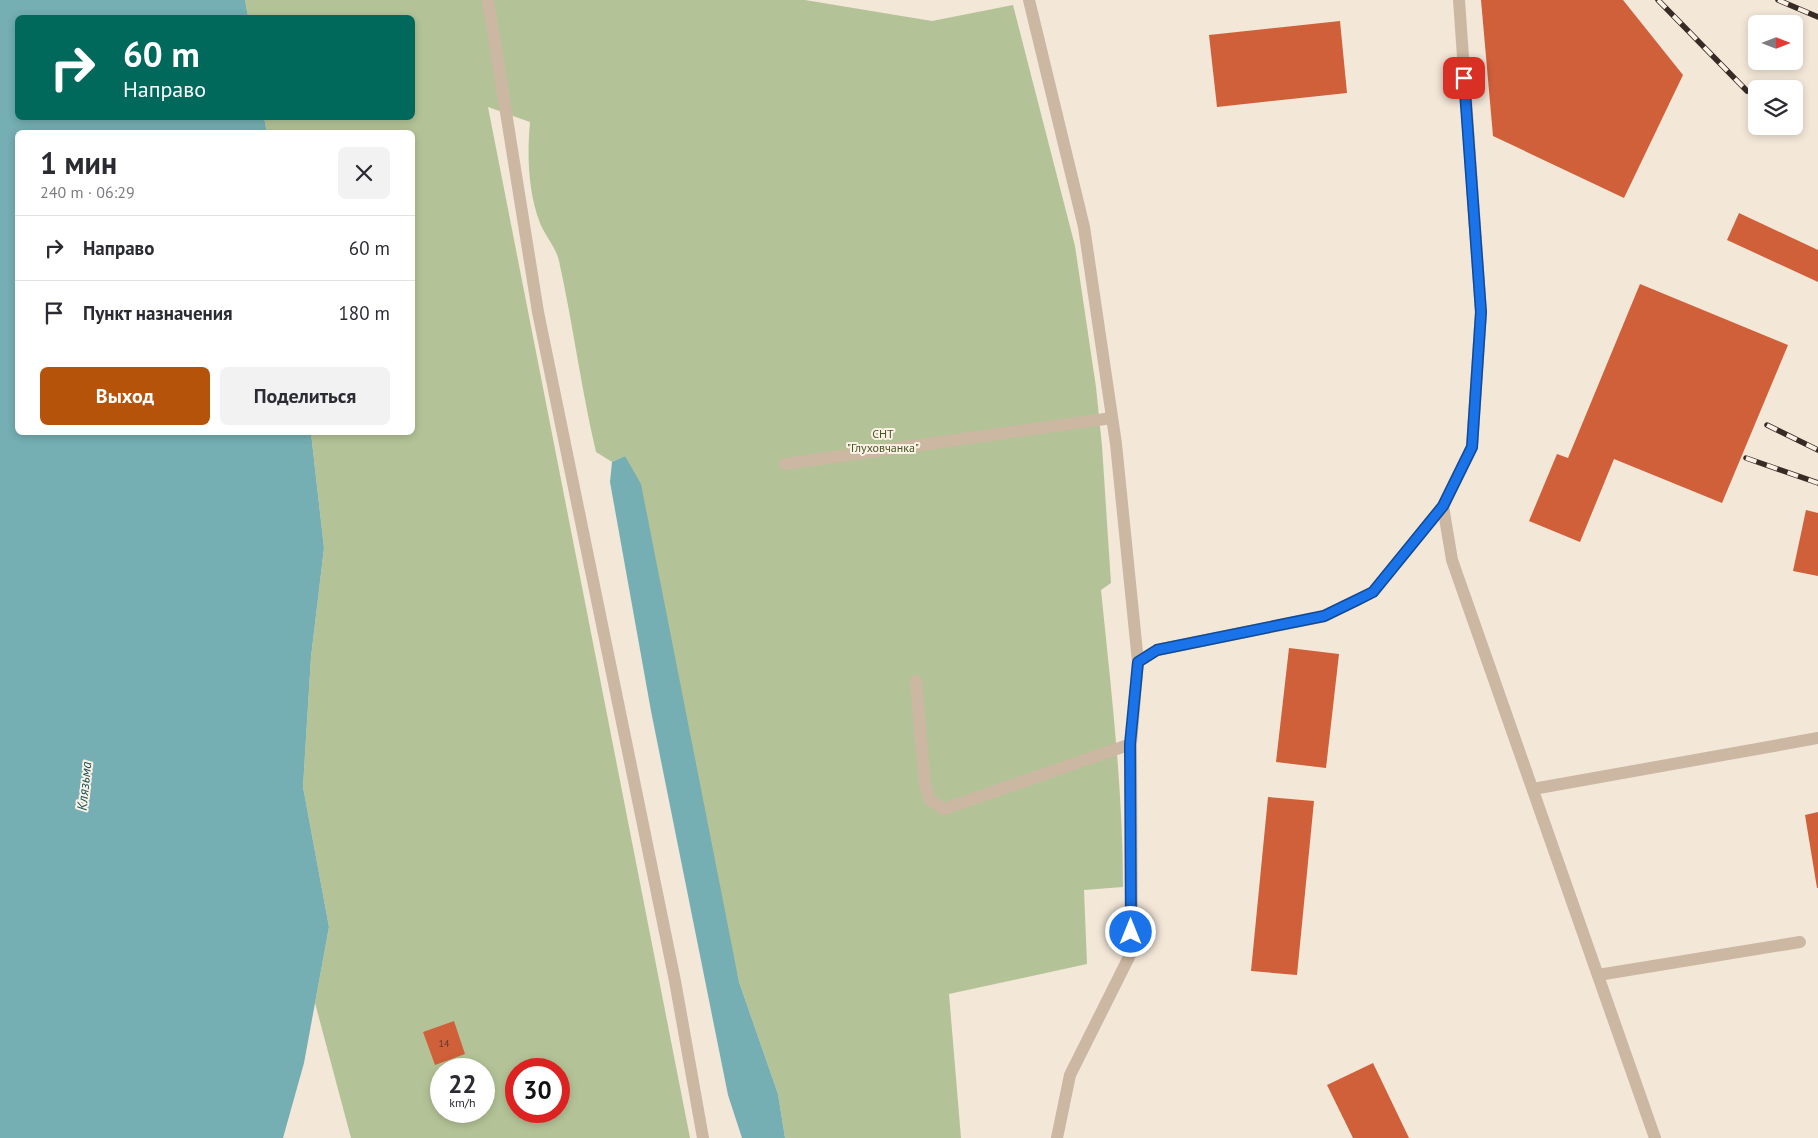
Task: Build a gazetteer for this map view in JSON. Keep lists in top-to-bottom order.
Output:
{
  "water": ["Клязьма"],
  "parks": ["СНТ \"Глуховчанка\""],
  "house_numbers": ["14"],
  "north": "right",
  "page": {
    "turn": ["60 m", "Направо"],
    "heading": ["1 мин", "240 m · 06:29"],
    "list": [
      {
        "name": "Направо",
        "value": "60 m"
      },
      {
        "name": "Пункт назначения",
        "value": "180 m"
      }
    ],
    "buttons": ["Выход", "Поделиться"],
    "speed": "22 km/h",
    "limit": "30"
  }
}
